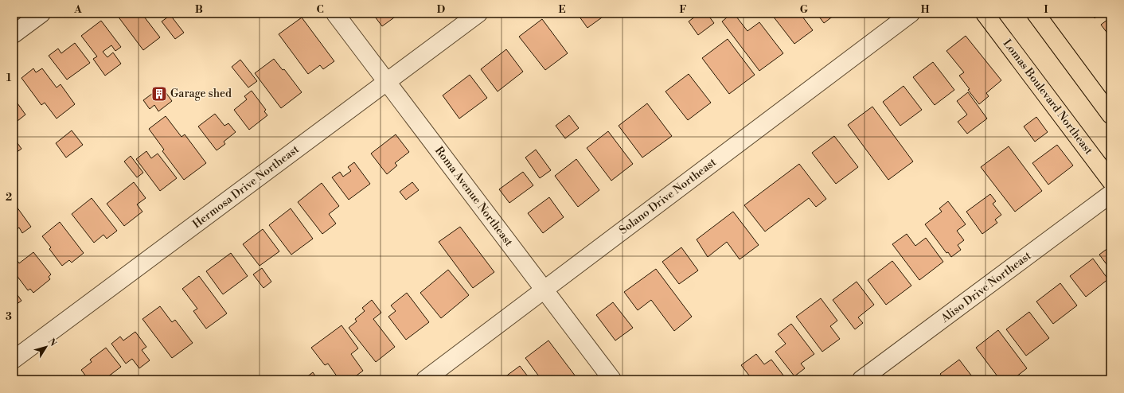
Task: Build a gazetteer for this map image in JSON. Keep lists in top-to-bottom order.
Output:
{
  "streets": {
    "main road": ["Lomas Boulevard Northeast"],
    "street": [
      "Hermosa Drive Northeast",
      "Roma Avenue Northeast",
      "Solano Drive Northeast",
      "Aliso Drive Northeast"
    ]
  },
  "crossings": [
    ["Hermosa Drive Northeast", "Roma Avenue Northeast"],
    ["Roma Avenue Northeast", "Solano Drive Northeast"]
  ],
  "places": {
    "building": ["Garage shed"]
  },
  "north": "top right",
  "grid": {
    "columns": [
      "A",
      "B",
      "C",
      "D",
      "E",
      "F",
      "G",
      "H",
      "I"
    ],
    "rows": ["1", "2", "3"]
  }
}
